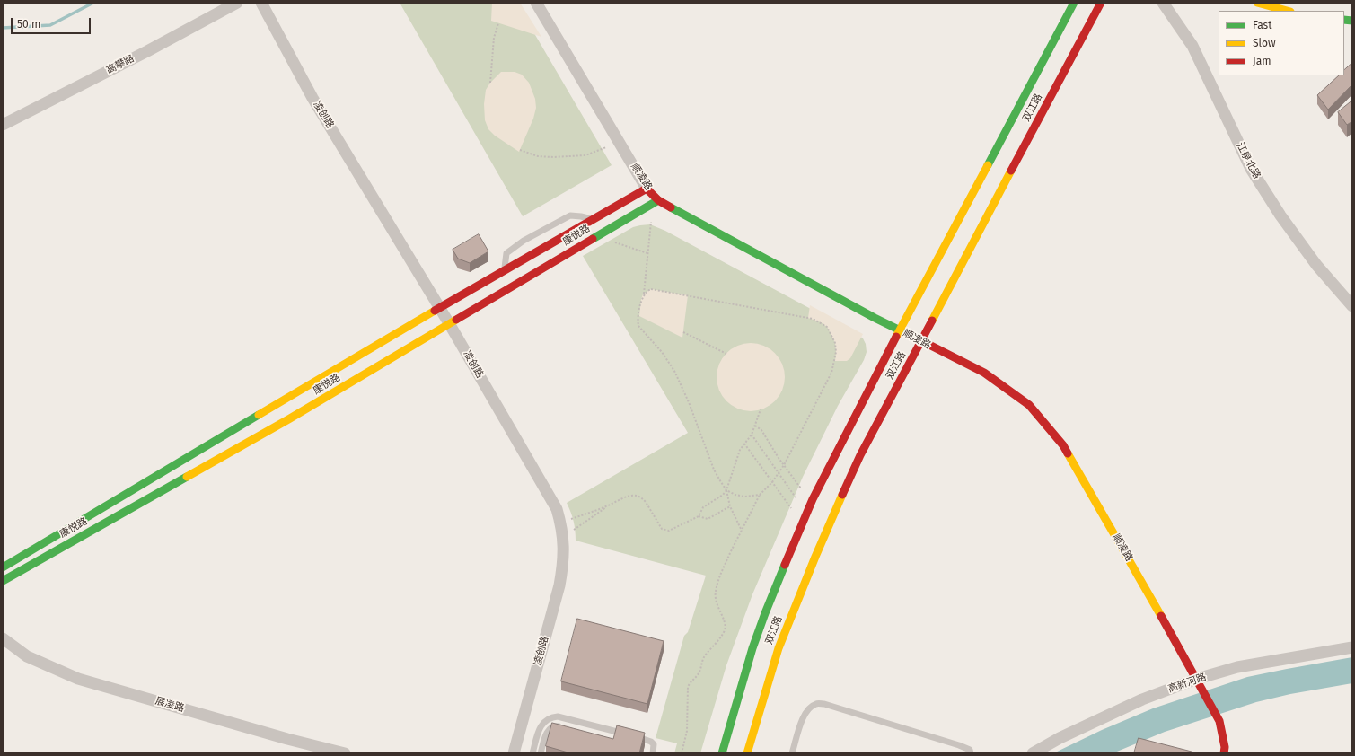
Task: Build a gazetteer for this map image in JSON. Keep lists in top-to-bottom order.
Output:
{
  "streets": {
    "street": [
      "高攀路",
      "双江路",
      "凌创路",
      "江泉北路",
      "顺凌路",
      "康悦路",
      "高新河路",
      "展凌路"
    ]
  },
  "crossings": [
    ["双江路", "顺凌路"],
    ["凌创路", "康悦路"],
    ["顺凌路", "康悦路"],
    ["顺凌路", "高新河路"]
  ],
  "legend": ["Fast", "Slow", "Jam"],
  "scale_bar": "50 m"
}
